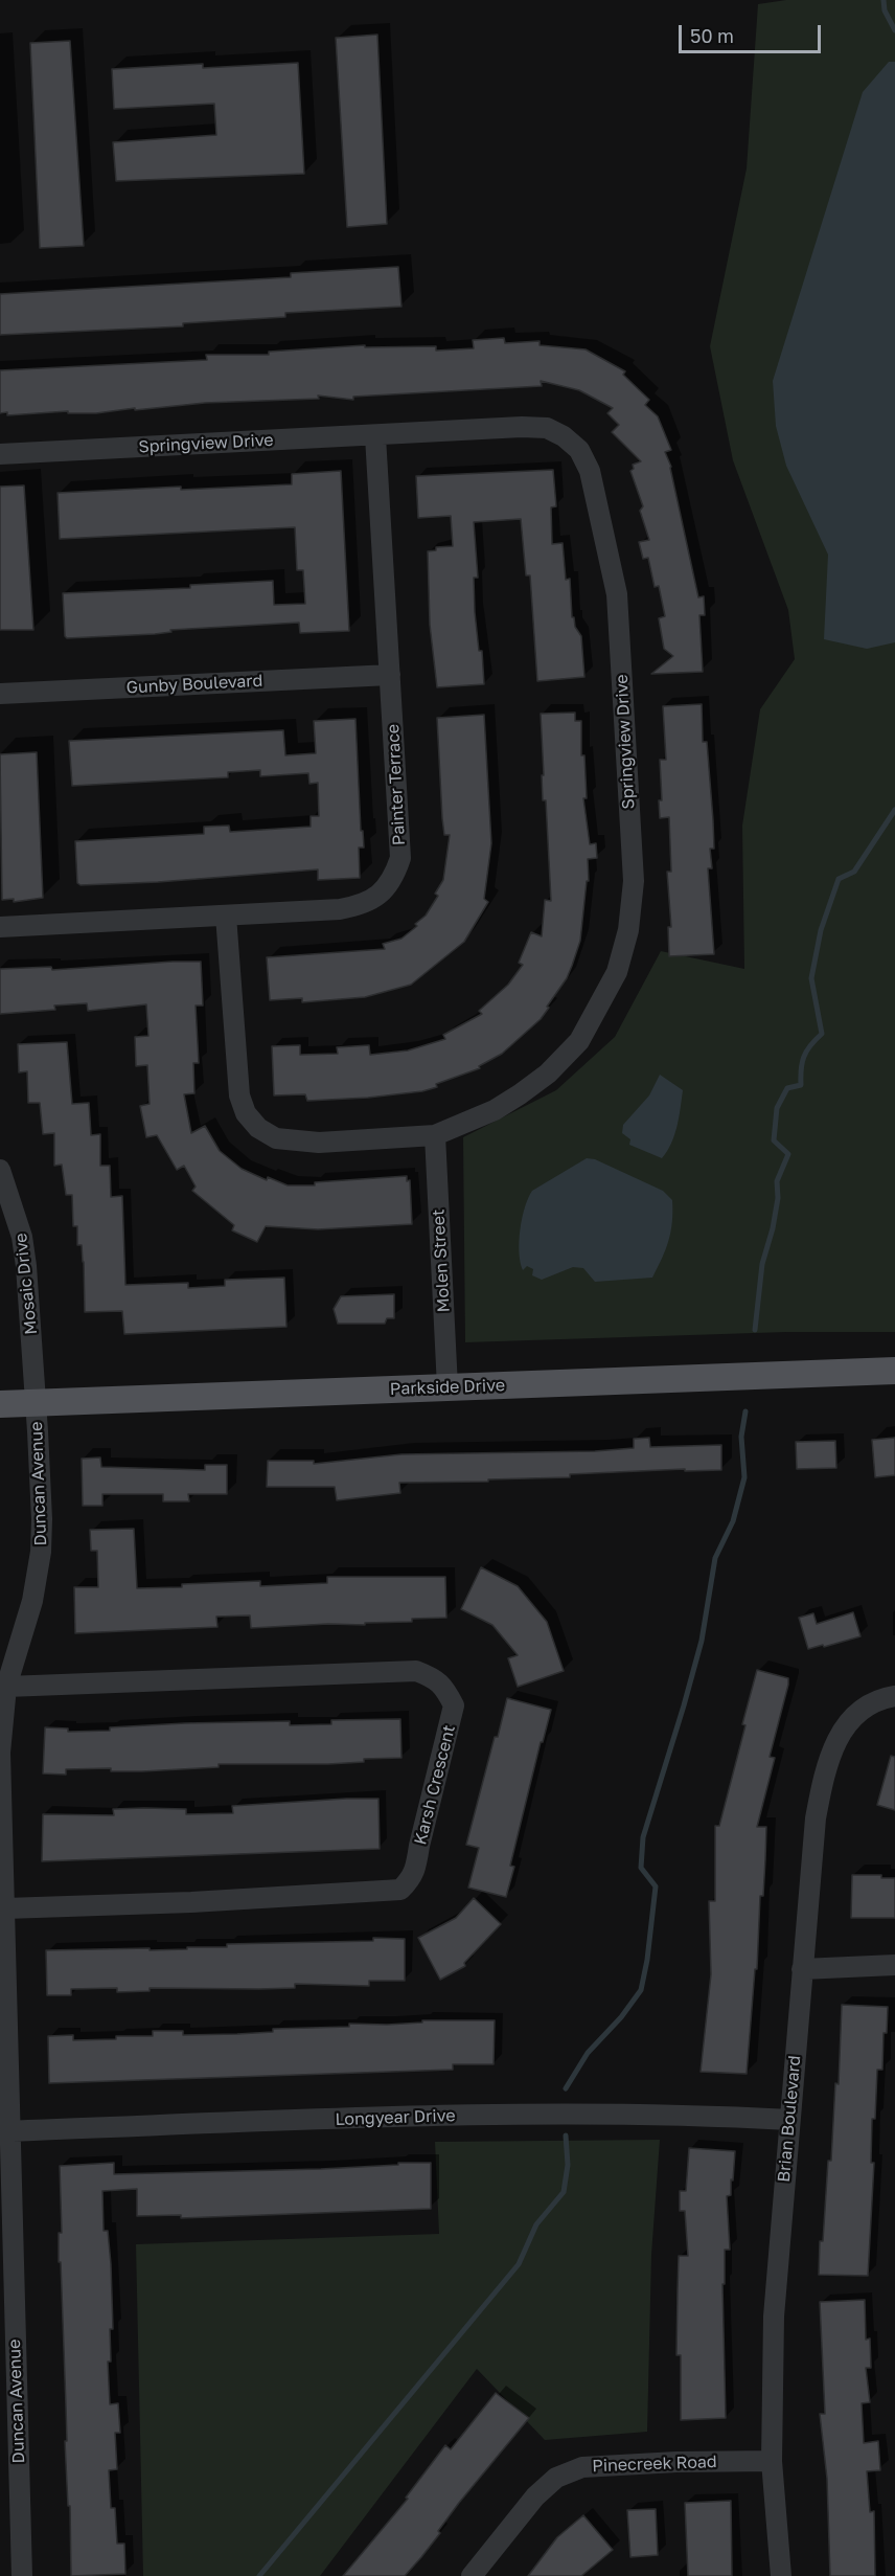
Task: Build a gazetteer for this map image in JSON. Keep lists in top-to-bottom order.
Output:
{
  "streets": {
    "main road": ["Parkside Drive"],
    "street": [
      "Springview Drive",
      "Gunby Boulevard",
      "Painter Terrace",
      "Molen Street",
      "Mosaic Drive",
      "Duncan Avenue",
      "Karsh Crescent",
      "Longyear Drive",
      "Brian Boulevard",
      "Pinecreek Road"
    ]
  },
  "crossings": [
    ["Springview Drive", "Painter Terrace"],
    ["Springview Drive", "Molen Street"],
    ["Gunby Boulevard", "Painter Terrace"],
    ["Molen Street", "Parkside Drive"],
    ["Mosaic Drive", "Parkside Drive"],
    ["Mosaic Drive", "Duncan Avenue"],
    ["Parkside Drive", "Duncan Avenue"],
    ["Duncan Avenue", "Karsh Crescent"],
    ["Duncan Avenue", "Longyear Drive"],
    ["Longyear Drive", "Brian Boulevard"],
    ["Brian Boulevard", "Pinecreek Road"]
  ],
  "scale_bar": "50 m"
}
